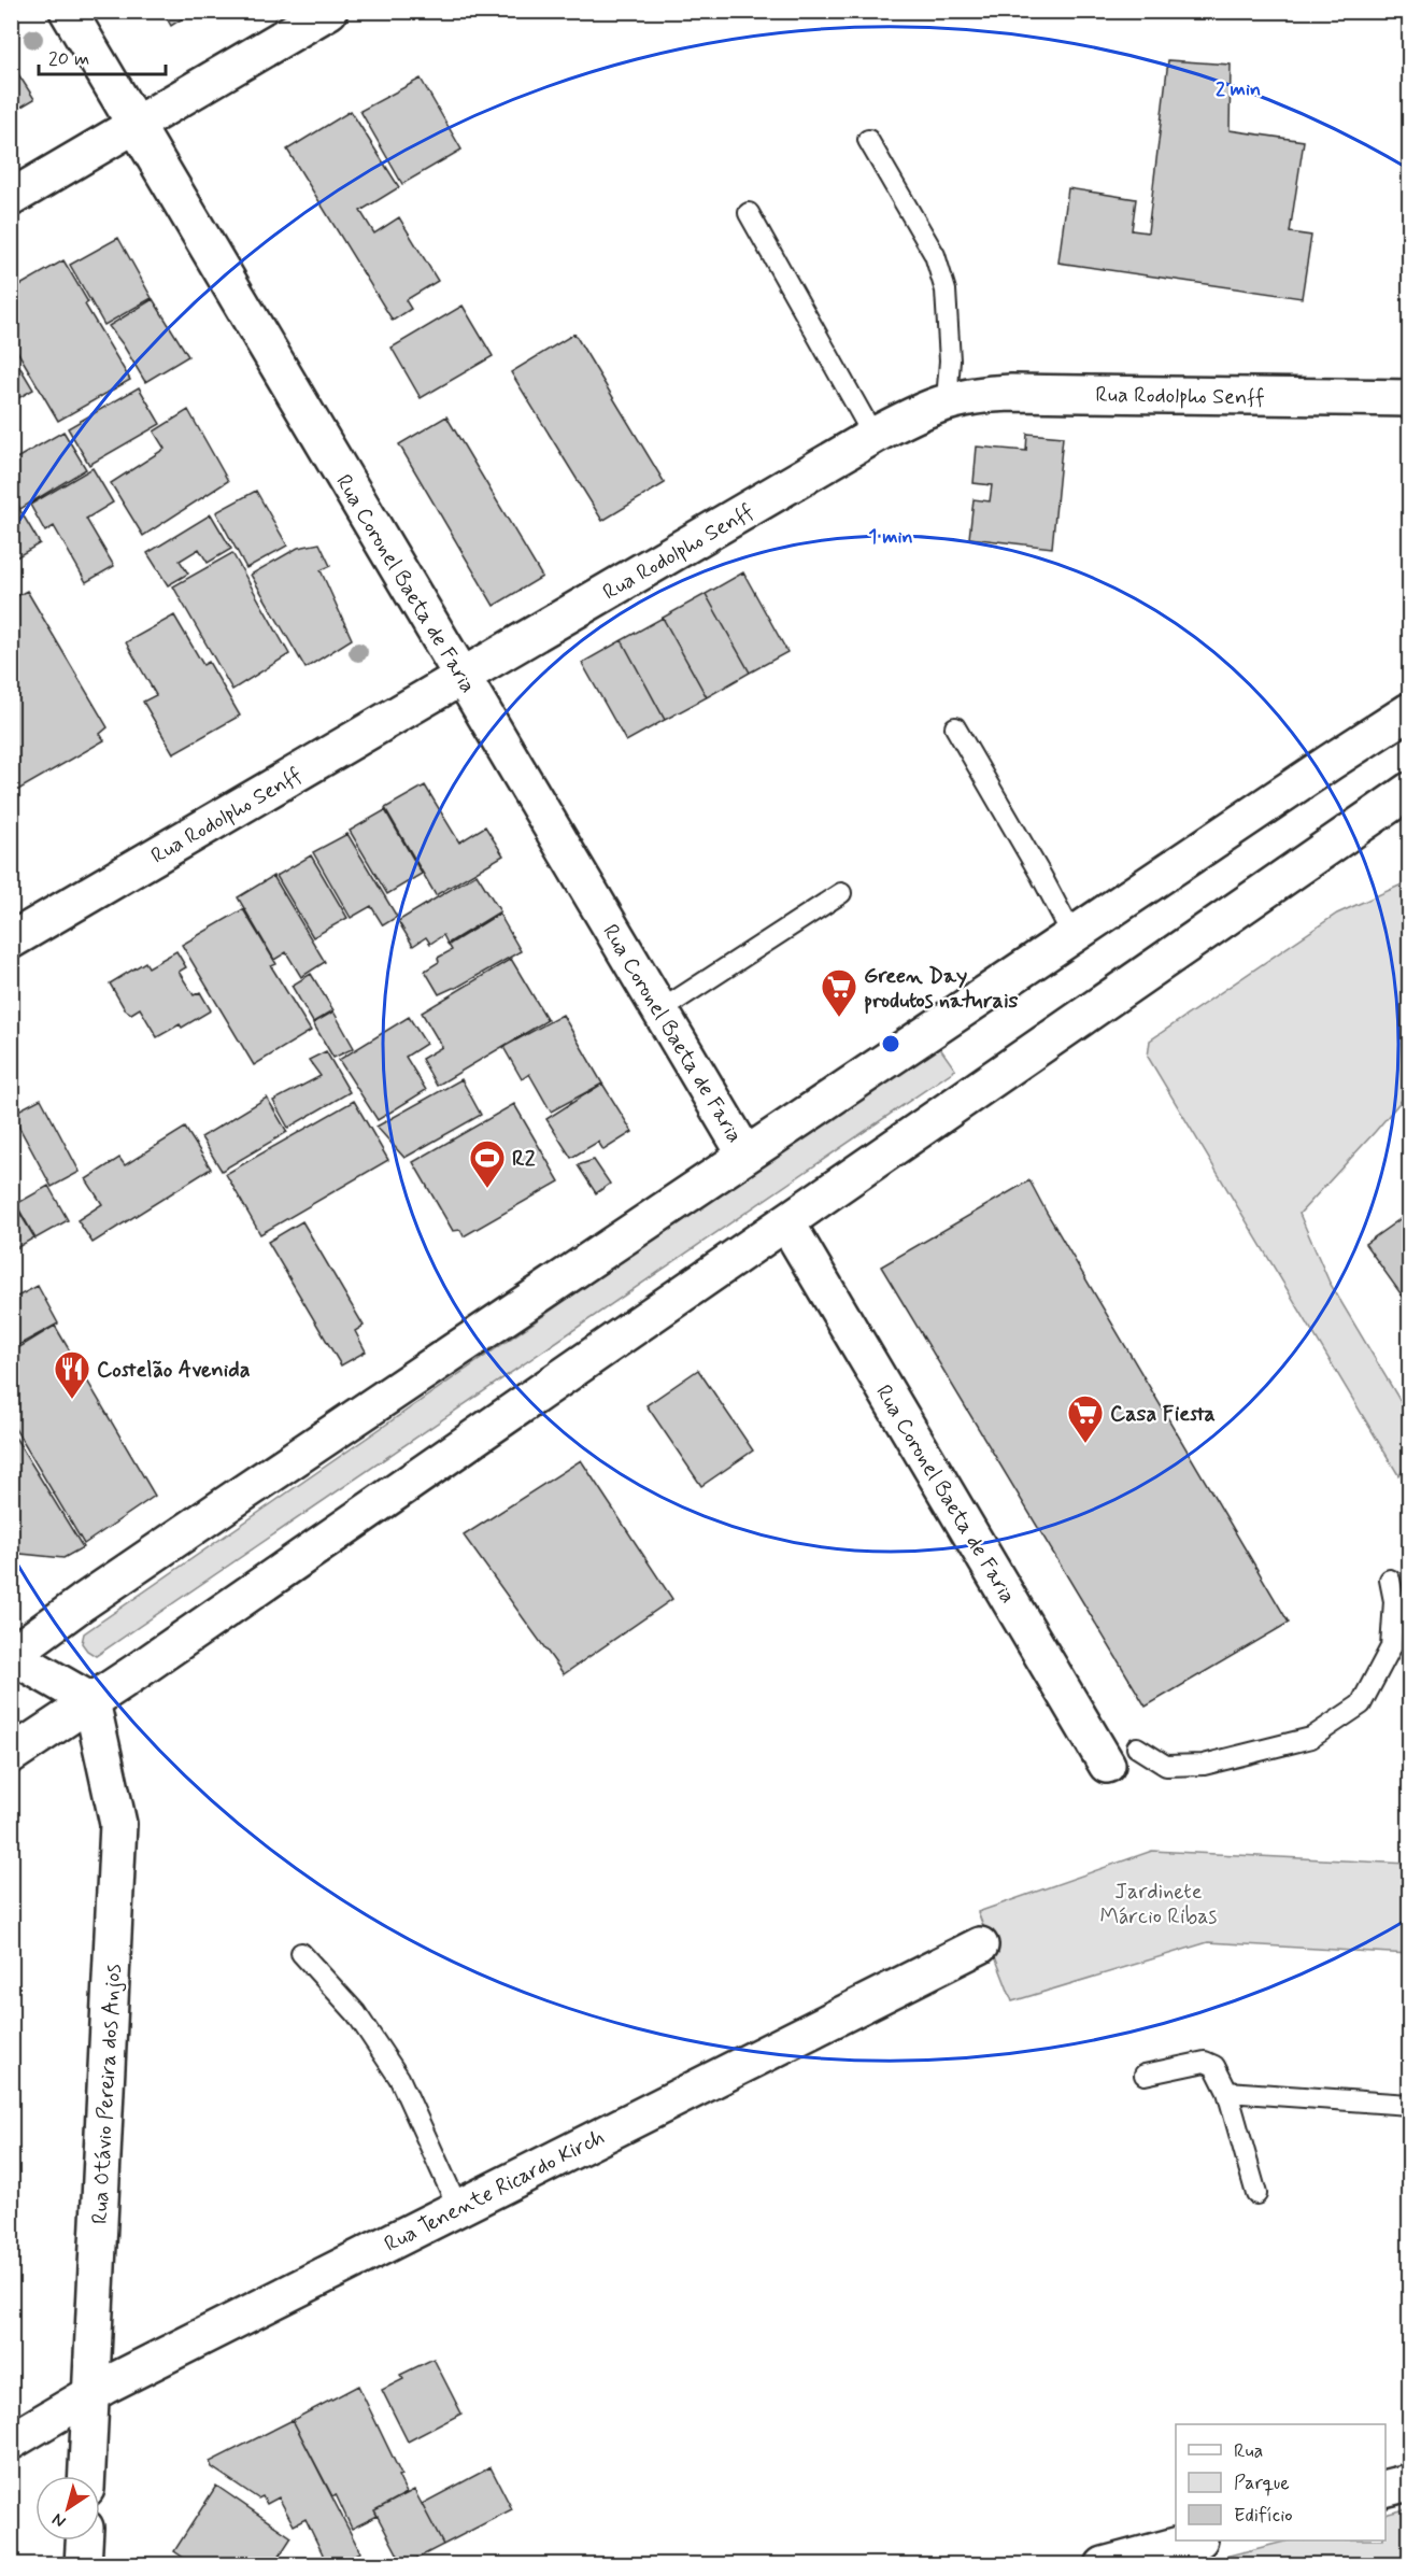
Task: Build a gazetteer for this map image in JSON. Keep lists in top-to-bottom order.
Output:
{
  "streets": {
    "street": [
      "Rua Rodolpho Senff",
      "Rua Coronel Baeta de Faria",
      "Rua Otávio Pereira dos Anjos",
      "Rua Tenente Ricardo Kirch"
    ]
  },
  "crossings": [
    ["Rua Rodolpho Senff", "Rua Coronel Baeta de Faria"],
    ["Rua Otávio Pereira dos Anjos", "Rua Tenente Ricardo Kirch"]
  ],
  "parks": ["Jardinete Márcio Ribas"],
  "places": {
    "supermarket": ["Green Day produtos naturais", "Casa Fiesta"],
    "sports": ["R2"],
    "restaurant": ["Costelão Avenida"]
  },
  "legend": ["Rua", "Parque", "Edifício"],
  "scale_bar": "20 m",
  "north": "bottom left",
  "rings": ["2 min", "1 min"]
}
